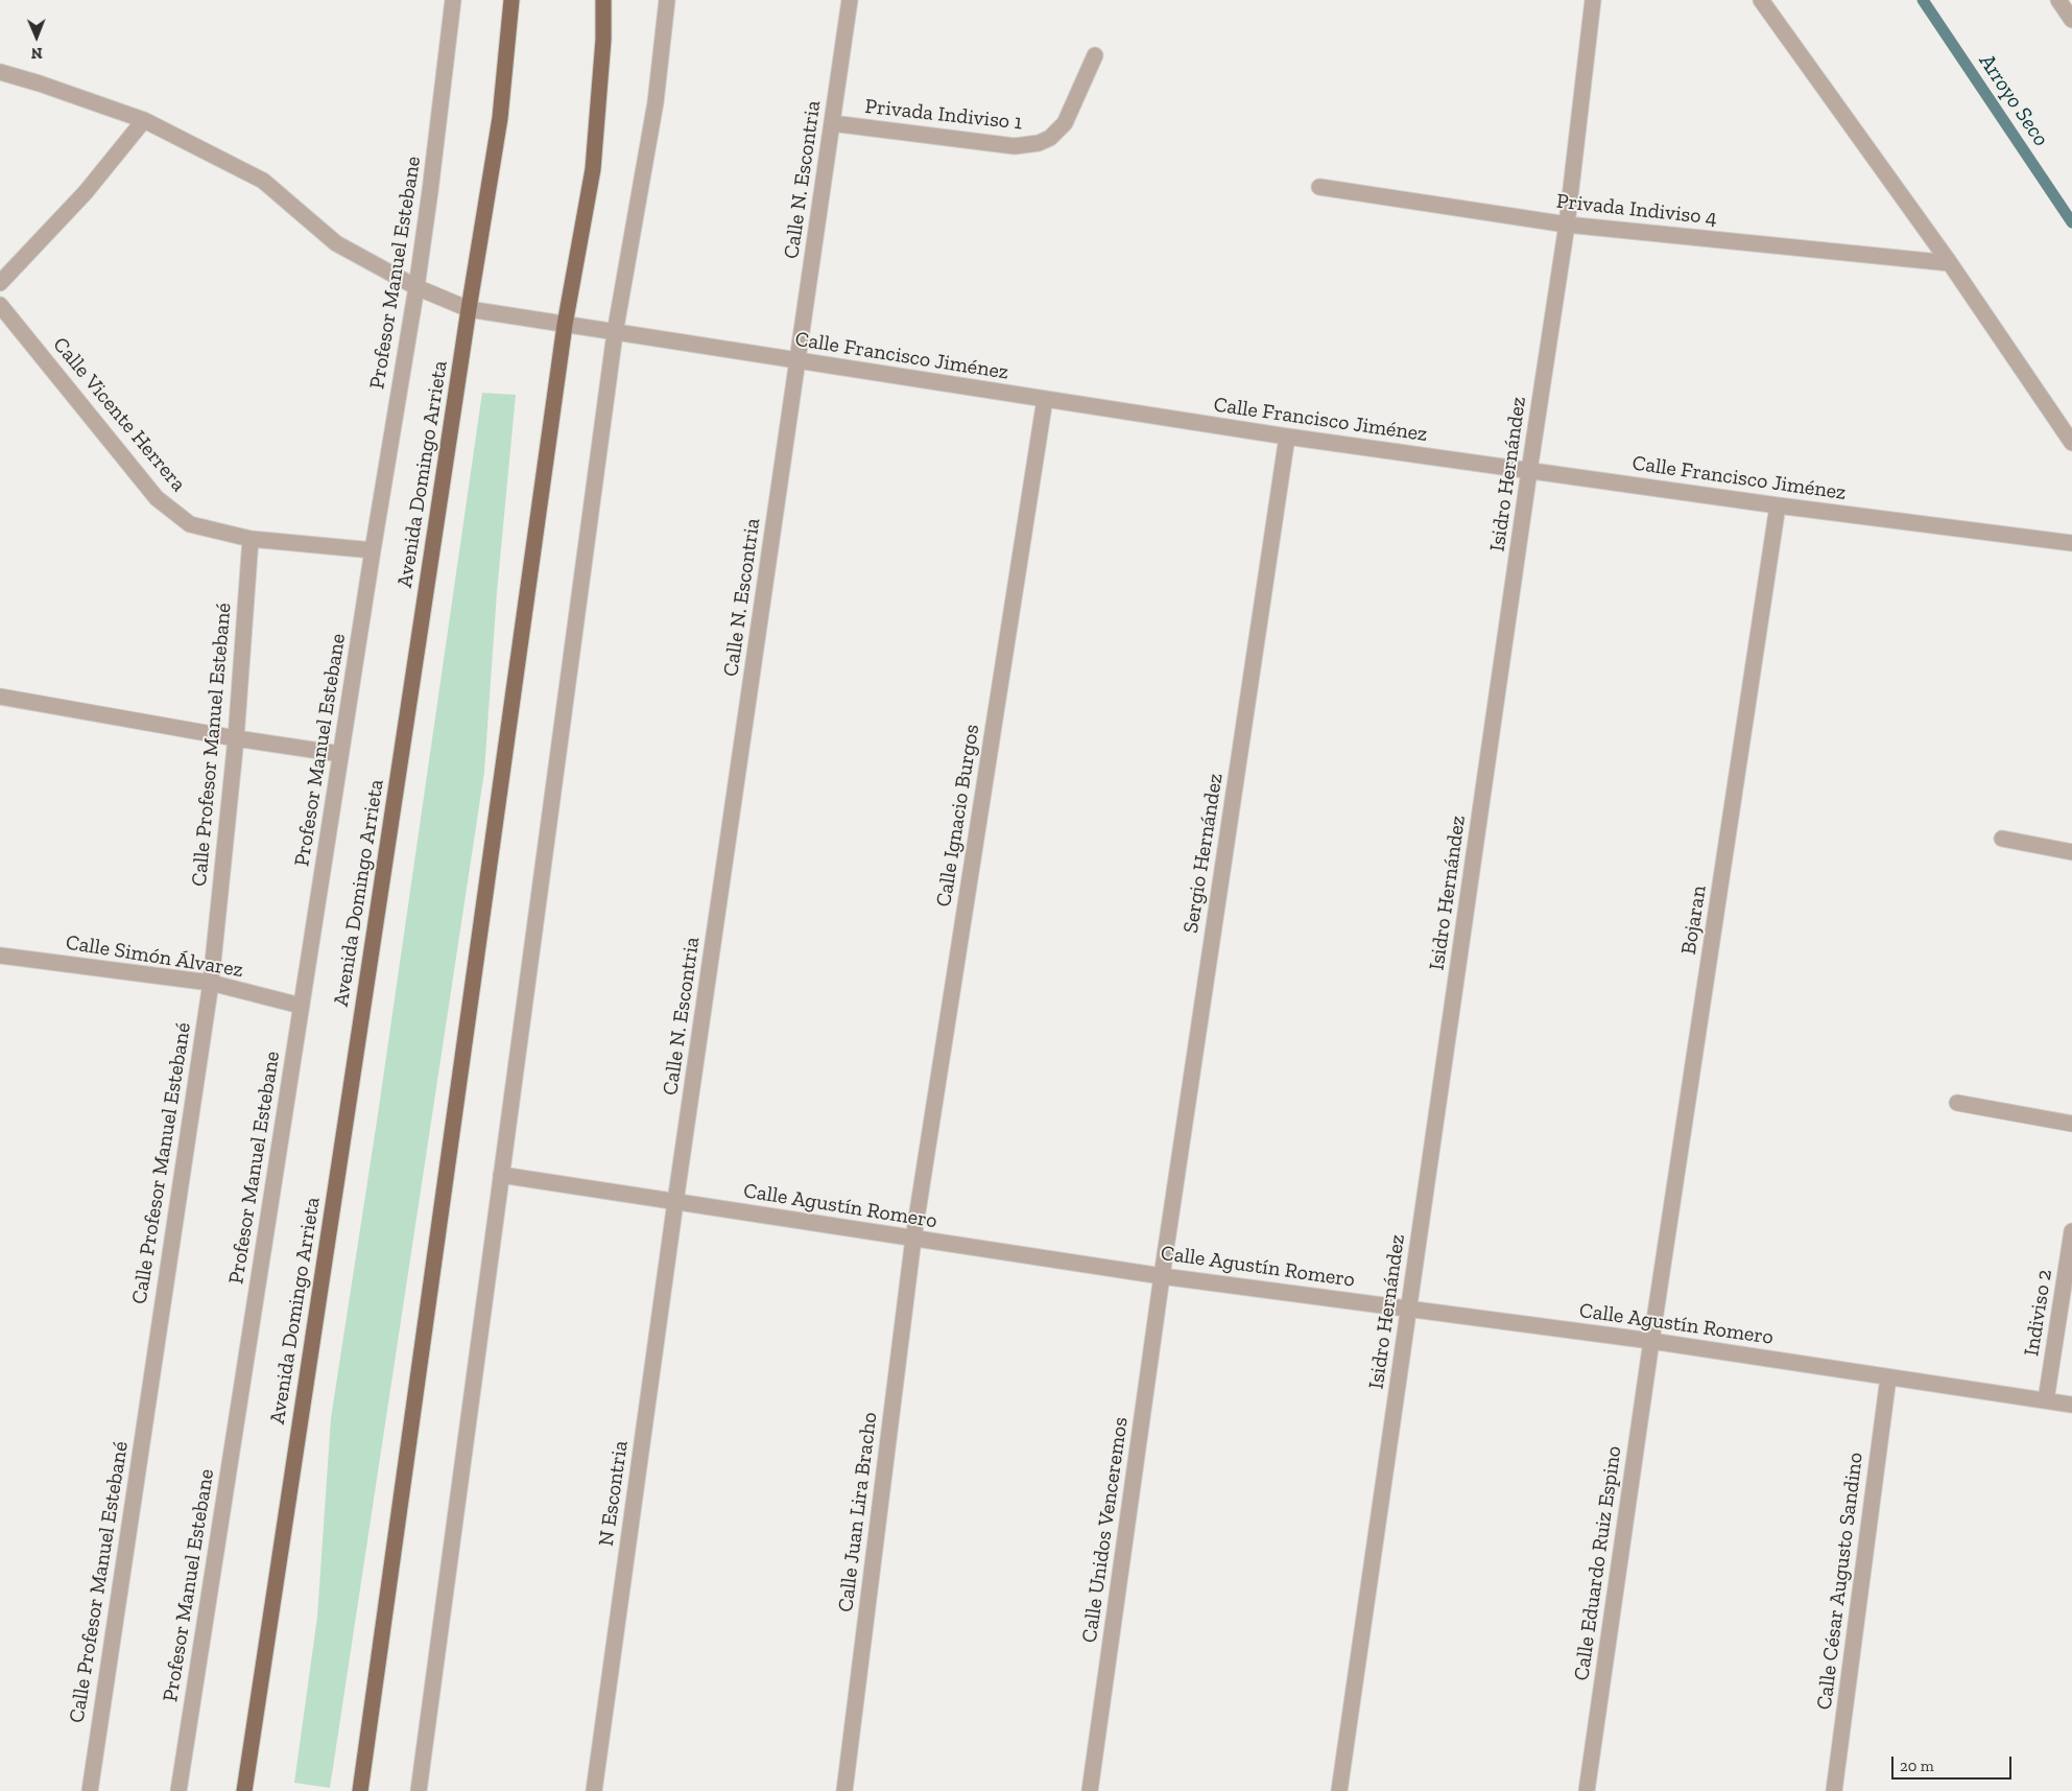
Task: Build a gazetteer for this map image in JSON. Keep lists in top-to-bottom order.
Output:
{
  "streets": {
    "main road": ["Avenida Domingo Arrieta"],
    "street": [
      "Privada Indiviso 1",
      "Calle N. Escontria",
      "Privada Indiviso 4",
      "Profesor Manuel Estebane",
      "Calle Francisco Jiménez",
      "Calle Vicente Herrera",
      "Isidro Hernández",
      "Calle Profesor Manuel Estebané",
      "Calle Ignacio Burgos",
      "Sergio Hernández",
      "Bojaran",
      "Calle Simón Álvarez",
      "Calle Agustín Romero",
      "Indiviso 2",
      "N Escontria",
      "Calle Juan Lira Bracho",
      "Calle Unidos Venceremos",
      "Calle Eduardo Ruiz Espino",
      "Calle César Augusto Sandino"
    ]
  },
  "crossings": [
    ["Privada Indiviso 1", "Calle N. Escontria"],
    ["Calle N. Escontria", "Calle Francisco Jiménez"],
    ["Calle N. Escontria", "Calle Agustín Romero"],
    ["Calle N. Escontria", "N Escontria"],
    ["Privada Indiviso 4", "Isidro Hernández"],
    ["Profesor Manuel Estebane", "Calle Francisco Jiménez"],
    ["Profesor Manuel Estebane", "Calle Simón Álvarez"],
    ["Calle Francisco Jiménez", "Avenida Domingo Arrieta"],
    ["Calle Francisco Jiménez", "Isidro Hernández"],
    ["Calle Francisco Jiménez", "Calle Ignacio Burgos"],
    ["Calle Francisco Jiménez", "Sergio Hernández"],
    ["Calle Francisco Jiménez", "Bojaran"],
    ["Calle Vicente Herrera", "Calle Profesor Manuel Estebané"],
    ["Isidro Hernández", "Calle Agustín Romero"],
    ["Calle Profesor Manuel Estebané", "Calle Simón Álvarez"],
    ["Calle Ignacio Burgos", "Calle Agustín Romero"],
    ["Calle Ignacio Burgos", "Calle Juan Lira Bracho"],
    ["Sergio Hernández", "Calle Agustín Romero"],
    ["Sergio Hernández", "Calle Unidos Venceremos"],
    ["Bojaran", "Calle Agustín Romero"],
    ["Bojaran", "Calle Eduardo Ruiz Espino"],
    ["Calle Agustín Romero", "Indiviso 2"],
    ["Calle Agustín Romero", "N Escontria"],
    ["Calle Agustín Romero", "Calle Juan Lira Bracho"],
    ["Calle Agustín Romero", "Calle Unidos Venceremos"],
    ["Calle Agustín Romero", "Calle Eduardo Ruiz Espino"],
    ["Calle Agustín Romero", "Calle César Augusto Sandino"]
  ],
  "water": ["Arroyo Seco"],
  "scale_bar": "20 m",
  "north": "bottom"
}
